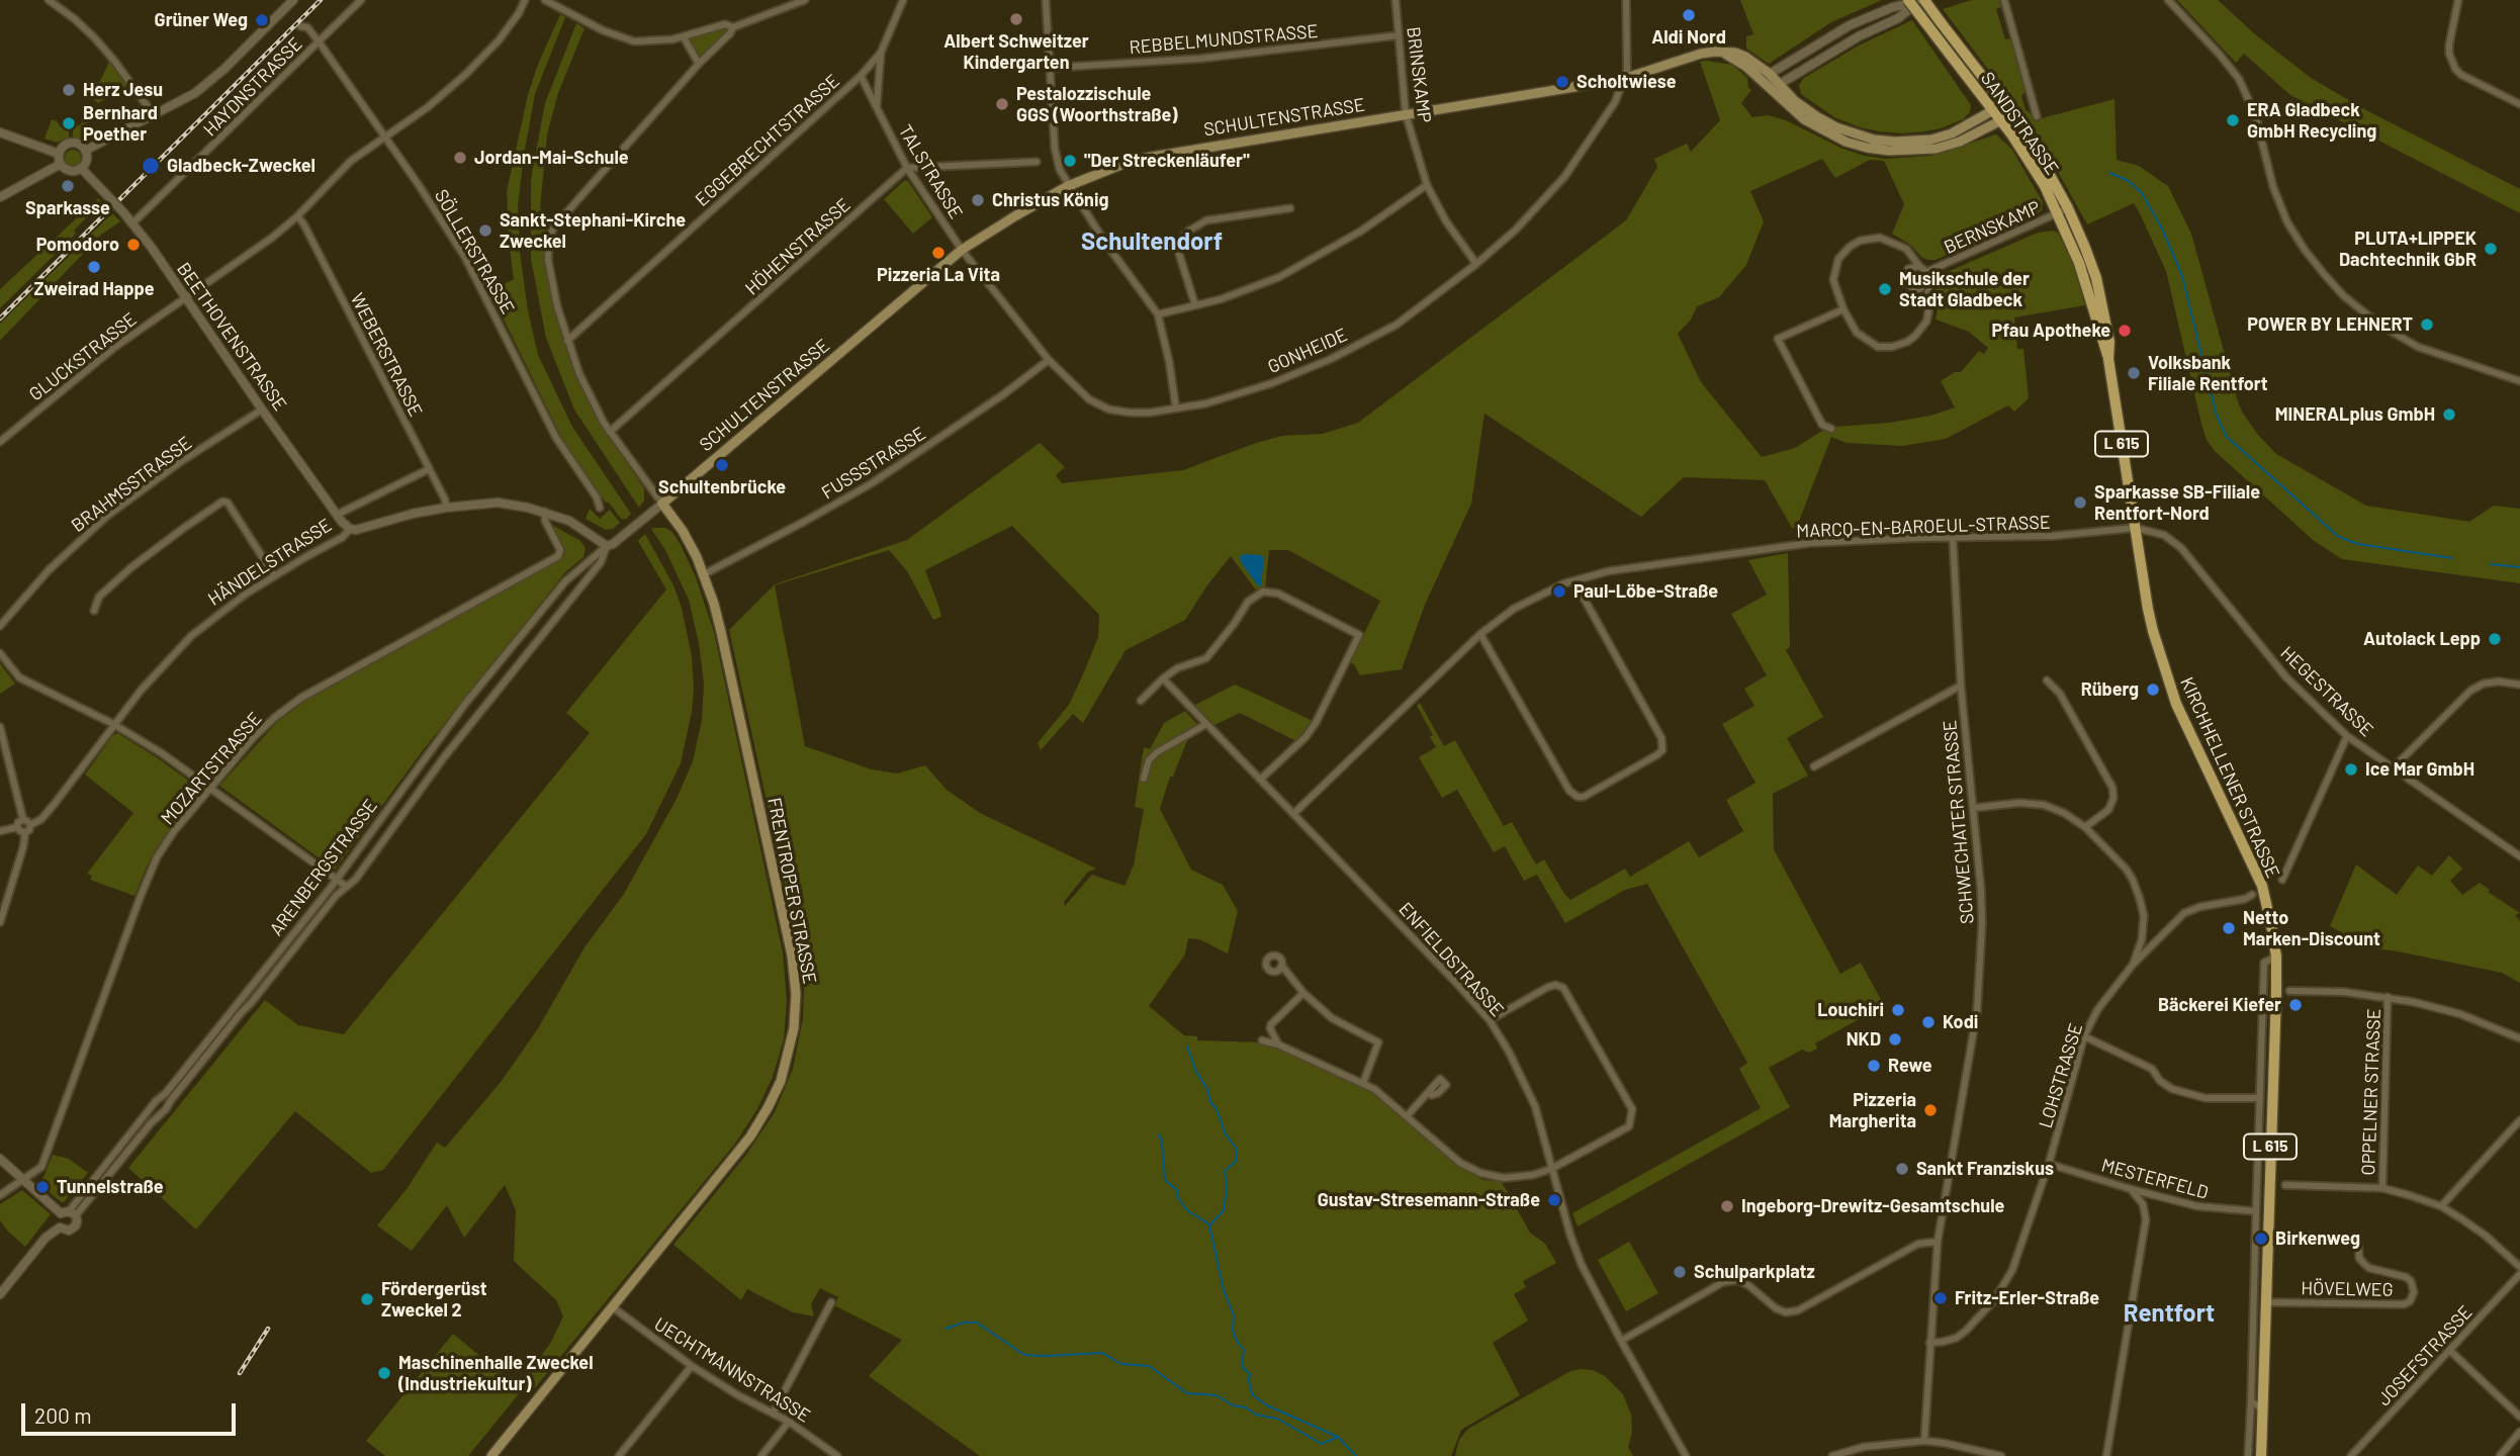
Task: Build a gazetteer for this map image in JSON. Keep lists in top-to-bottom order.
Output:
{
  "streets": {
    "main road": [
      "SCHULTENSTRASSE",
      "SANDSTRASSE",
      "L 615",
      "KIRCHHELLENER STRASSE",
      "FRENTROPER STRASSE"
    ],
    "street": [
      "REBBELMUNDSTRASSE",
      "BRINSKAMP",
      "HAYDNSTRASSE",
      "EGGEBRECHTSTRASSE",
      "TALSTRASSE",
      "BERNSKAMP",
      "HÖHENSTRASSE",
      "SÖLLERSTRASSE",
      "BEETHOVENSTRASSE",
      "GONHEIDE",
      "WEBERSTRASSE",
      "GLUCKSTRASSE",
      "FUSSSTRASSE",
      "BRAHMSSTRASSE",
      "MARCQ-EN-BAROEUL-STRASSE",
      "HÄNDELSTRASSE",
      "HEGESTRASSE",
      "MOZARTSTRASSE",
      "SCHWECHATER STRASSE",
      "ARENBERGSTRASSE",
      "ENFIELDSTRASSE",
      "LOHSTRASSE",
      "OPPELNER STRASSE",
      "MESTERFELD",
      "HÖVELWEG",
      "JOSEFSTRASSE",
      "UECHTMANNSTRASSE"
    ]
  },
  "crossings": [
    ["REBBELMUNDSTRASSE", "BRINSKAMP"],
    ["BRINSKAMP", "SCHULTENSTRASSE"],
    ["BRINSKAMP", "GONHEIDE"],
    ["HAYDNSTRASSE", "SÖLLERSTRASSE"],
    ["HAYDNSTRASSE", "BEETHOVENSTRASSE"],
    ["SCHULTENSTRASSE", "SANDSTRASSE"],
    ["SCHULTENSTRASSE", "TALSTRASSE"],
    ["SCHULTENSTRASSE", "GONHEIDE"],
    ["SCHULTENSTRASSE", "ARENBERGSTRASSE"],
    ["SCHULTENSTRASSE", "FRENTROPER STRASSE"],
    ["SANDSTRASSE", "BERNSKAMP"],
    ["SANDSTRASSE", "MARCQ-EN-BAROEUL-STRASSE"],
    ["SANDSTRASSE", "HEGESTRASSE"],
    ["SANDSTRASSE", "KIRCHHELLENER STRASSE"],
    ["EGGEBRECHTSTRASSE", "TALSTRASSE"],
    ["TALSTRASSE", "HÖHENSTRASSE"],
    ["TALSTRASSE", "GONHEIDE"],
    ["SÖLLERSTRASSE", "GLUCKSTRASSE"],
    ["BEETHOVENSTRASSE", "GLUCKSTRASSE"],
    ["BEETHOVENSTRASSE", "BRAHMSSTRASSE"],
    ["BEETHOVENSTRASSE", "HÄNDELSTRASSE"],
    ["GONHEIDE", "FUSSSTRASSE"],
    ["WEBERSTRASSE", "GLUCKSTRASSE"],
    ["WEBERSTRASSE", "HÄNDELSTRASSE"],
    ["FUSSSTRASSE", "FRENTROPER STRASSE"],
    ["MARCQ-EN-BAROEUL-STRASSE", "HEGESTRASSE"],
    ["MARCQ-EN-BAROEUL-STRASSE", "KIRCHHELLENER STRASSE"],
    ["MARCQ-EN-BAROEUL-STRASSE", "SCHWECHATER STRASSE"],
    ["MARCQ-EN-BAROEUL-STRASSE", "ENFIELDSTRASSE"],
    ["HÄNDELSTRASSE", "MOZARTSTRASSE"],
    ["HÄNDELSTRASSE", "ARENBERGSTRASSE"],
    ["HEGESTRASSE", "KIRCHHELLENER STRASSE"],
    ["KIRCHHELLENER STRASSE", "HÖVELWEG"],
    ["SCHWECHATER STRASSE", "LOHSTRASSE"],
    ["ARENBERGSTRASSE", "FRENTROPER STRASSE"],
    ["FRENTROPER STRASSE", "UECHTMANNSTRASSE"],
    ["LOHSTRASSE", "MESTERFELD"]
  ],
  "districts": ["Schultendorf", "Rentfort"],
  "places": [
    "Aldi Nord",
    "Albert Schweitzer Kindergarten",
    "Grüner Weg",
    "Scholtwiese",
    "Herz Jesu",
    "Pestalozzischule GGS (Woorthstraße)",
    "ERA Gladbeck GmbH Recycling",
    "Bernhard Poether",
    "Jordan-Mai-Schule",
    "\"Der Streckenläufer\"",
    "Gladbeck-Zweckel",
    "Sparkasse",
    "Christus König",
    "Sankt-Stephani-Kirche Zweckel",
    "Pomodoro",
    "PLUTA+LIPPEK Dachtechnik GbR",
    "Pizzeria La Vita",
    "Zweirad Happe",
    "Musikschule der Stadt Gladbeck",
    "POWER BY LEHNERT",
    "Pfau Apotheke",
    "Volksbank Filiale Rentfort",
    "MINERALplus GmbH",
    "Schultenbrücke",
    "Sparkasse SB-Filiale Rentfort-Nord",
    "Paul-Löbe-Straße",
    "Autolack Lepp",
    "Rüberg",
    "Ice Mar GmbH",
    "Netto Marken-Discount",
    "Bäckerei Kiefer",
    "Louchiri",
    "Kodi",
    "NKD",
    "Rewe",
    "Pizzeria Margherita",
    "Sankt Franziskus",
    "Tunnelstraße",
    "Gustav-Stresemann-Straße",
    "Ingeborg-Drewitz-Gesamtschule",
    "Birkenweg",
    "Schulparkplatz",
    "Fritz-Erler-Straße",
    "Fördergerüst Zweckel 2",
    "Maschinenhalle Zweckel (Industriekultur)"
  ],
  "scale_bar": "200 m"
}
